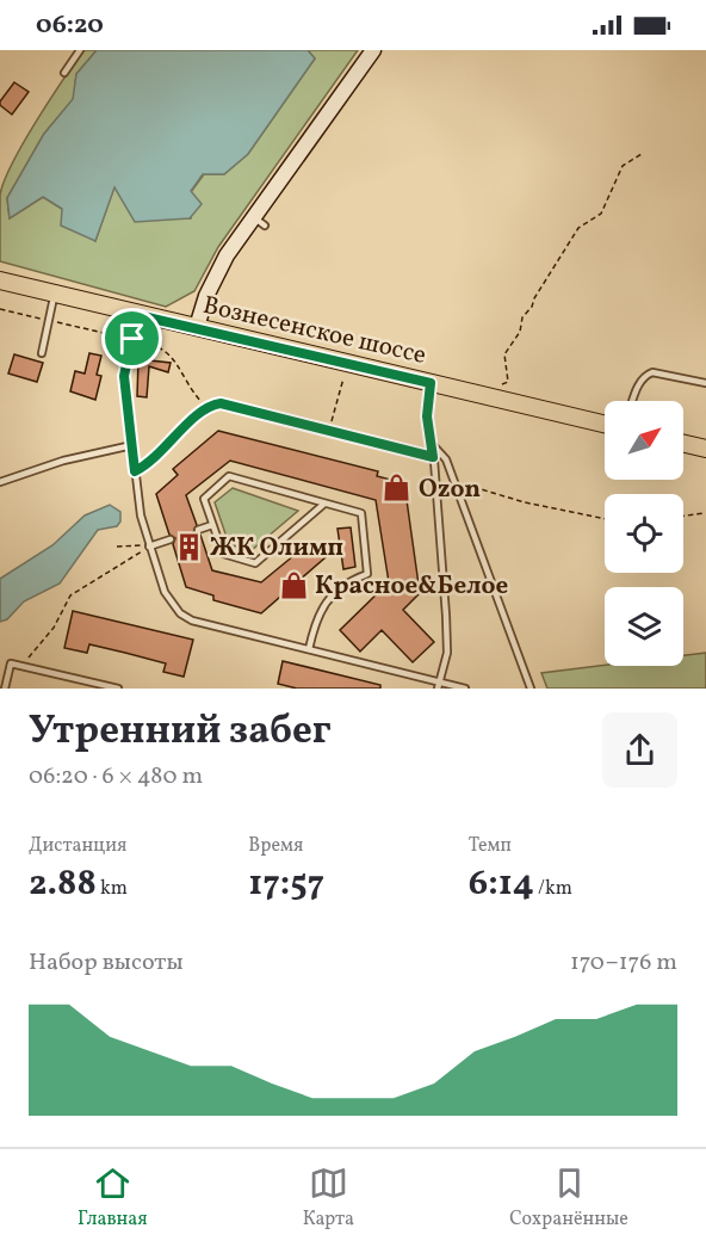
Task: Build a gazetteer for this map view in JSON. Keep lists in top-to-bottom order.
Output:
{
  "streets": {
    "main road": ["Вознесенское шоссе"]
  },
  "places": {
    "shop": ["Ozon", "Красное&Белое"],
    "building": ["ЖК Олимп"]
  },
  "north": "top right",
  "page": {
    "status": "06:20",
    "heading": ["Утренний забег", "06:20 · 6 × 480 m"],
    "stats": [
      ["Дистанция", "2.88 km"],
      ["Время", "17:57"],
      ["Темп", "6:14 /km"]
    ],
    "chart": ["Набор высоты", "170–176 m"],
    "tabs": ["Главная", "Карта", "Сохранённые"]
  }
}
